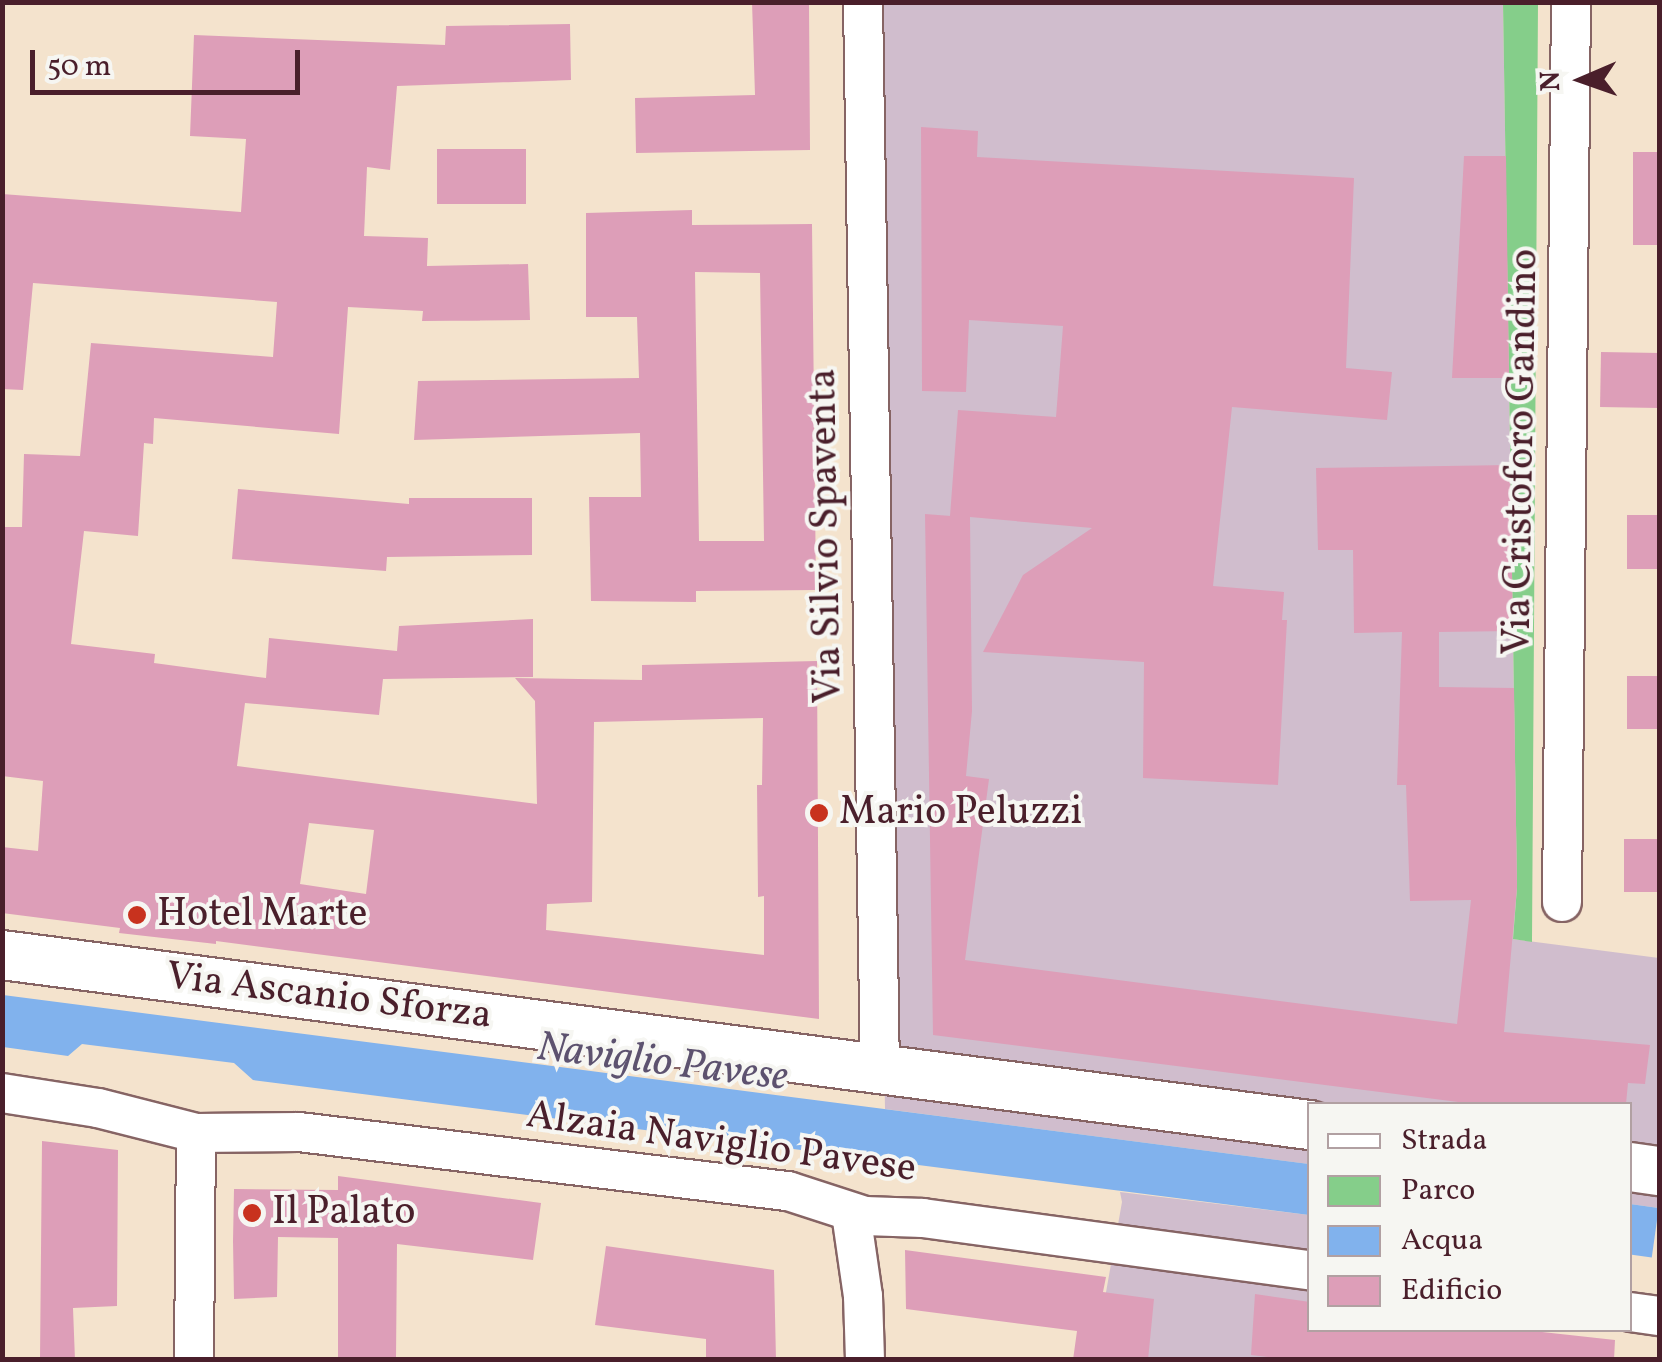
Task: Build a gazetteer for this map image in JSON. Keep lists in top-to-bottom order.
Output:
{
  "streets": {
    "main road": ["Via Ascanio Sforza"],
    "street": ["Via Cristoforo Gandino", "Via Silvio Spaventa", "Alzaia Naviglio Pavese"]
  },
  "crossings": [
    ["Via Silvio Spaventa", "Via Ascanio Sforza"]
  ],
  "water": ["Naviglio Pavese"],
  "places": ["Mario Peluzzi", "Hotel Marte", "Il Palato"],
  "legend": [
    "Strada",
    "Parco",
    "Acqua",
    "Edificio"
  ],
  "scale_bar": "50 m",
  "north": "left"
}
